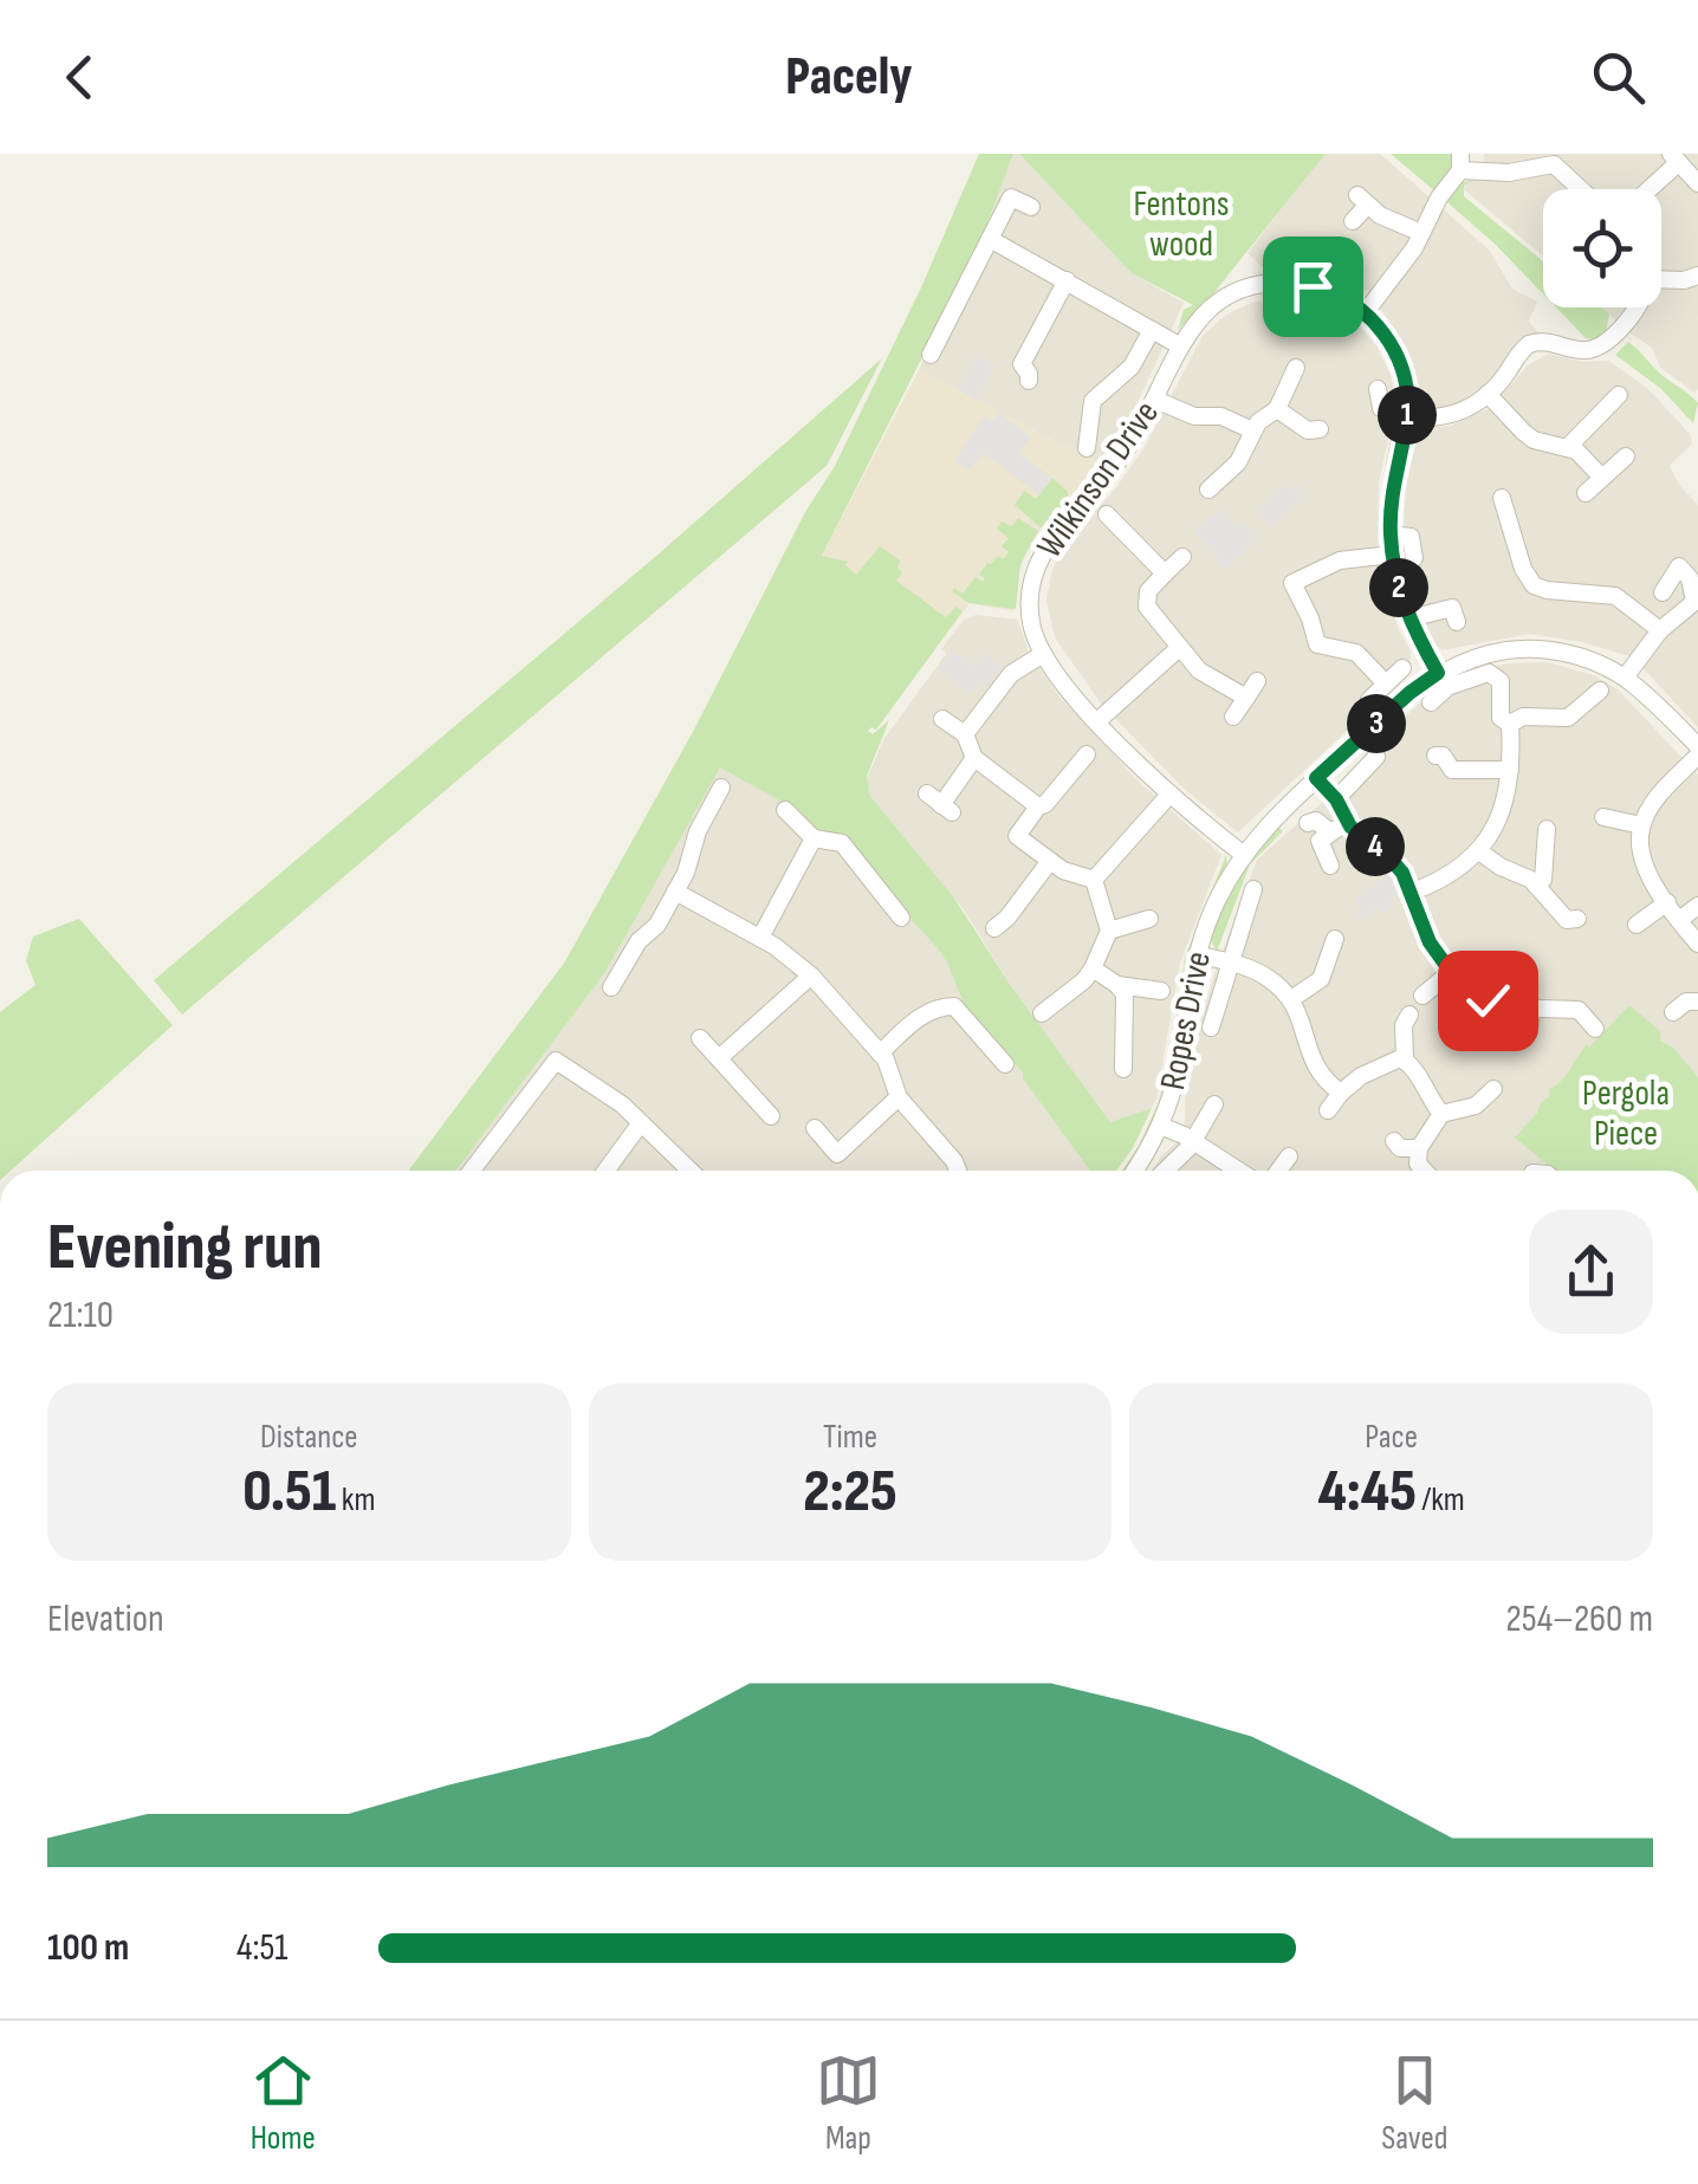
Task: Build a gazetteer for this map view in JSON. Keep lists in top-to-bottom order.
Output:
{
  "streets": {
    "street": ["Wilkinson Drive", "Ropes Drive"]
  },
  "crossings": [
    ["Wilkinson Drive", "Ropes Drive"]
  ],
  "parks": ["Fentons wood", "Pergola Piece"],
  "page": {
    "header": "Pacely",
    "pins": [
      "1",
      "2",
      "3",
      "4"
    ],
    "heading": ["Evening run", "21:10"],
    "stats": [
      ["Distance", "0.51 km"],
      ["Time", "2:25"],
      ["Pace", "4:45 /km"]
    ],
    "chart": ["Elevation", "254–260 m"],
    "list": [
      {
        "name": "100 m",
        "note": "4:51"
      }
    ],
    "tabs": ["Home", "Map", "Saved"]
  }
}
